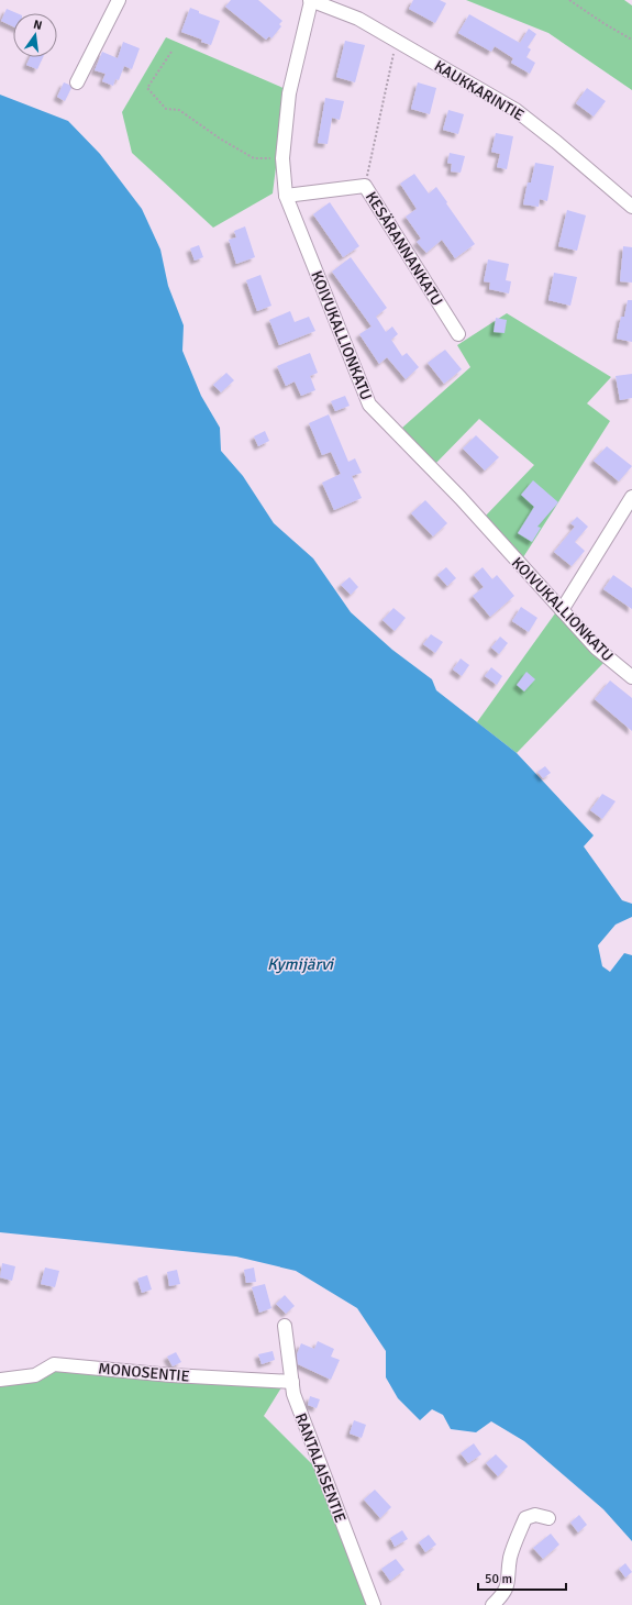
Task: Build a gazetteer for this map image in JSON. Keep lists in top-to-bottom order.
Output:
{
  "streets": {
    "street": [
      "KAUKKARINTIE",
      "KESÄRANNANKATU",
      "KOIVUKALLIONKATU",
      "MONOSENTIE",
      "RANTALAISENTIE"
    ]
  },
  "crossings": [
    ["KAUKKARINTIE", "KOIVUKALLIONKATU"],
    ["KESÄRANNANKATU", "KOIVUKALLIONKATU"],
    ["MONOSENTIE", "RANTALAISENTIE"]
  ],
  "water": ["Kymijärvi"],
  "scale_bar": "50 m",
  "north": "top"
}
